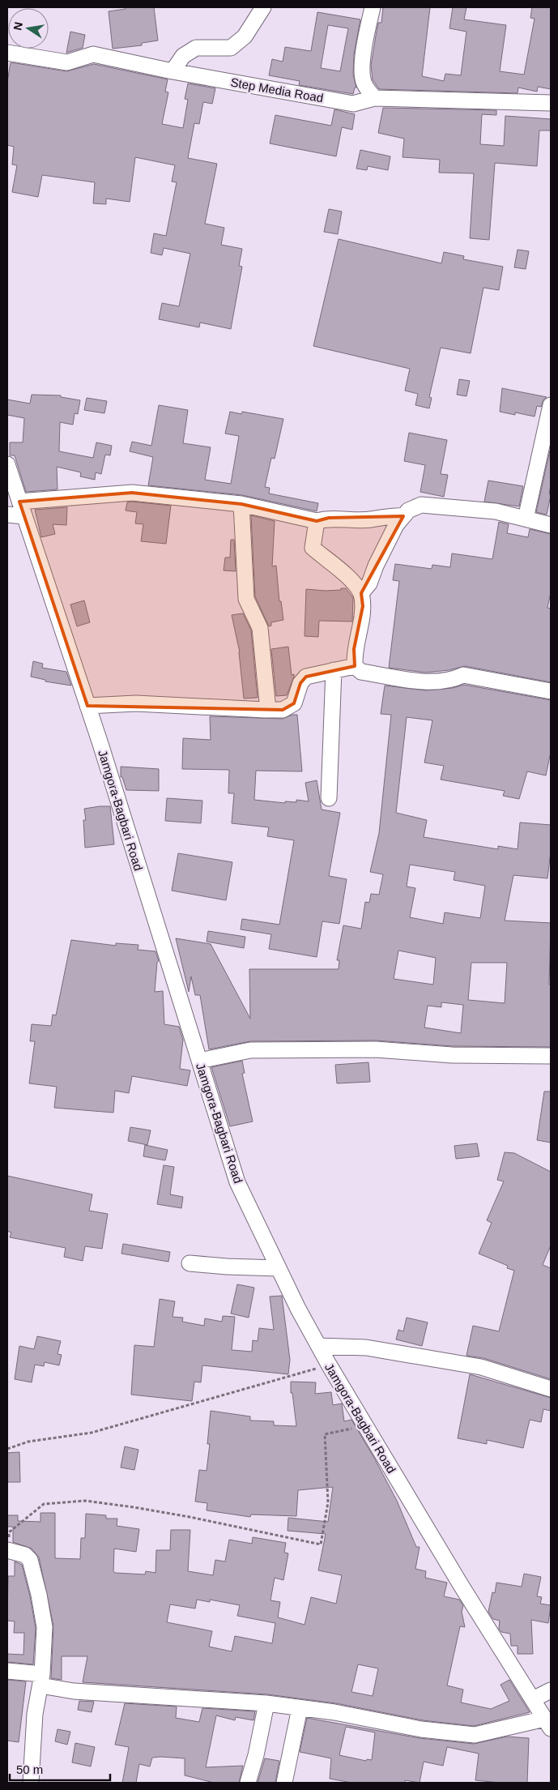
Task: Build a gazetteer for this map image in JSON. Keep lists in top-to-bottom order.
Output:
{
  "streets": {
    "street": ["Step Media Road", "Jamgora-Bagbari Road"]
  },
  "scale_bar": "50 m",
  "north": "left"
}
